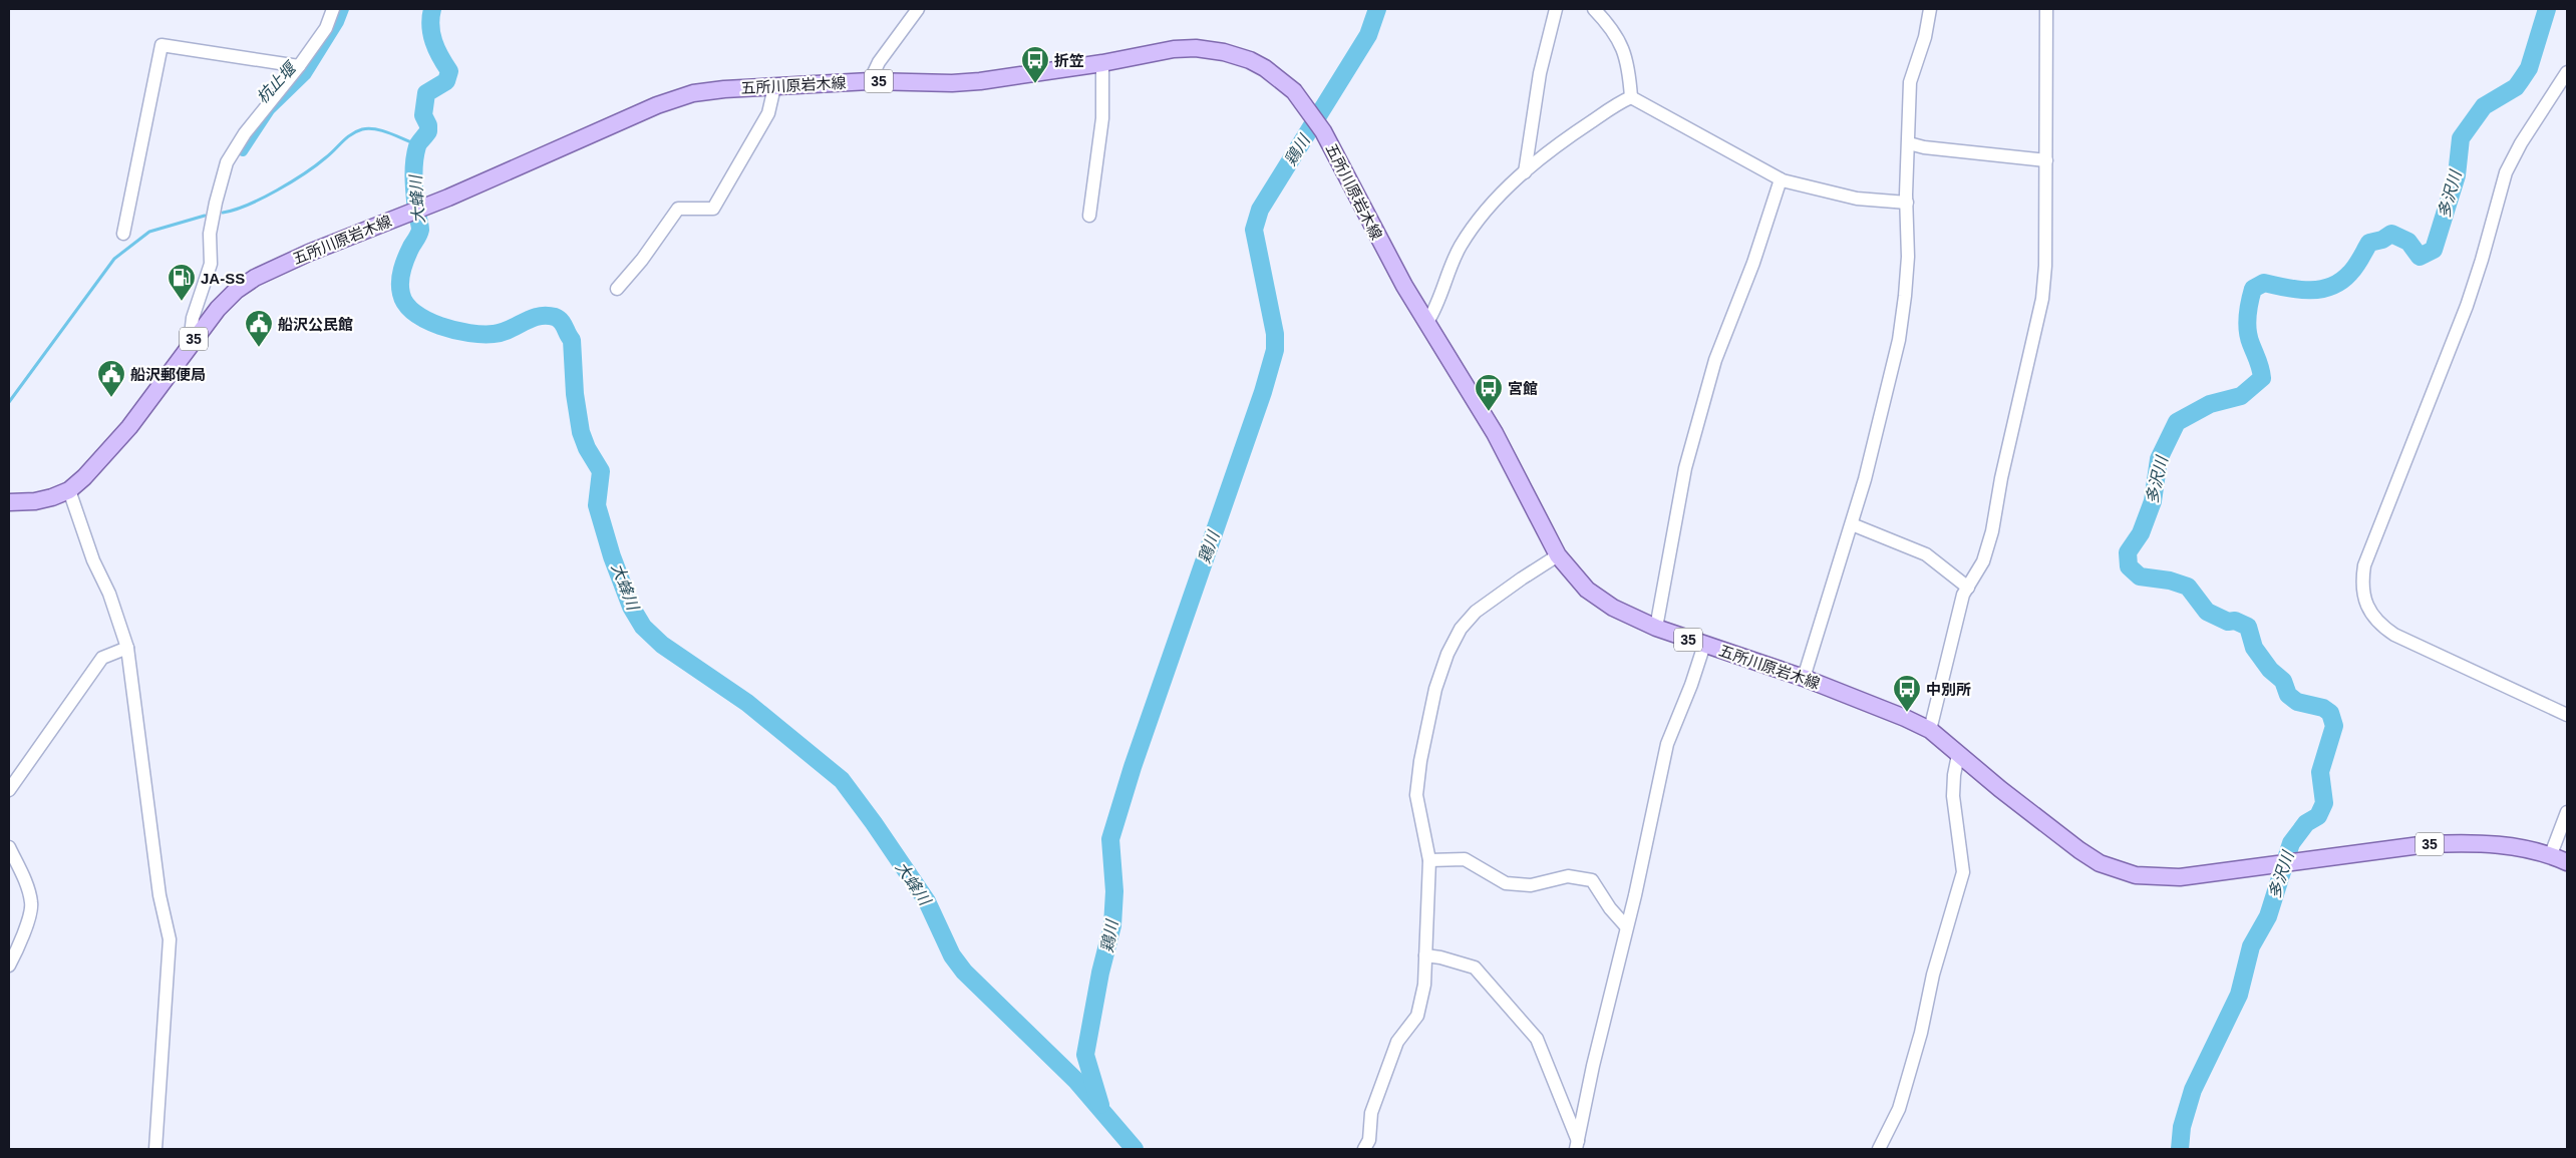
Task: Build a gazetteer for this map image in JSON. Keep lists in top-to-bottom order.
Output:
{
  "streets": {
    "main road": ["35", "五所川原岩木線"]
  },
  "water": [
    "杭止堰",
    "鶏川",
    "多沢川",
    "大蜂川"
  ],
  "places": {
    "bus stop": ["折笠", "宮館", "中別所"],
    "fuel station": ["JA-SS"],
    "public building": ["船沢公民館", "船沢郵便局"]
  }
}
